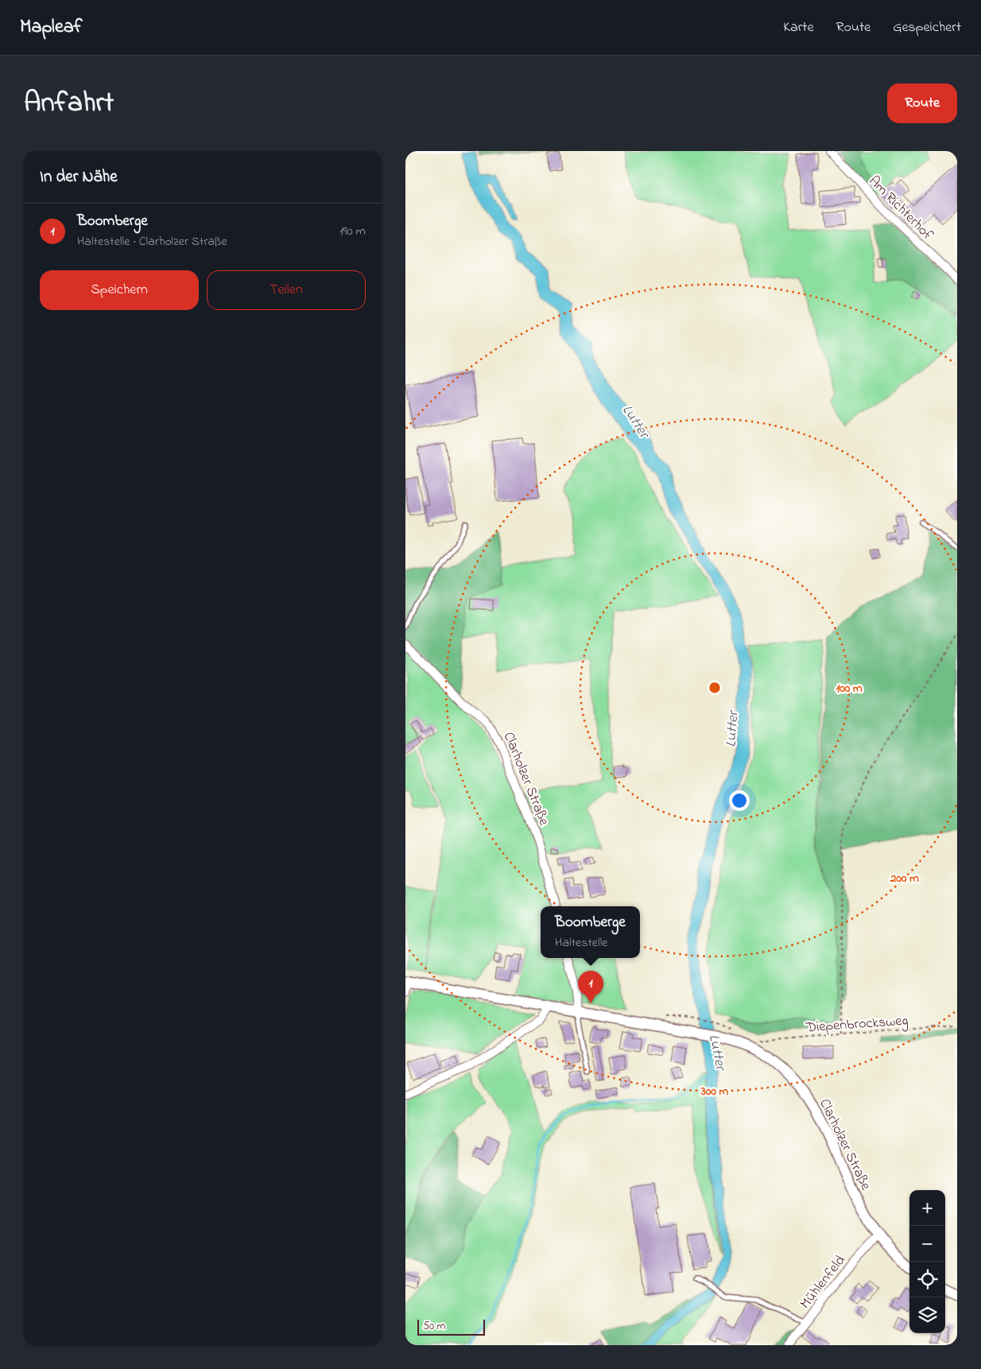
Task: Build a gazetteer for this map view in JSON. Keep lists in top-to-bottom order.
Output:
{
  "streets": {
    "street": ["Am Richterhof", "Clarholzer Straße", "Mühlenfeld"],
    "path": ["Diepenbrocksweg"]
  },
  "crossings": [
    ["Clarholzer Straße", "Mühlenfeld"]
  ],
  "water": ["Lutter"],
  "scale_bar": "50 m",
  "page": {
    "header": "Mapleaf",
    "nav": ["Karte", "Route", "Gespeichert"],
    "title": "Anfahrt",
    "buttons": [
      "Route",
      ["Speichern", "Teilen"]
    ],
    "heading": "In der Nähe",
    "list": [
      {
        "mark": "1",
        "name": "Boomberge",
        "note": "Haltestelle · Clarholzer Straße",
        "value": "190 m"
      }
    ],
    "popup": ["Boomberge", "Haltestelle"],
    "pins": "1",
    "map_buttons": ["+", "−"],
    "scale": "50 m"
  },
  "rings": ["100 m", "200 m", "300 m"]
}
